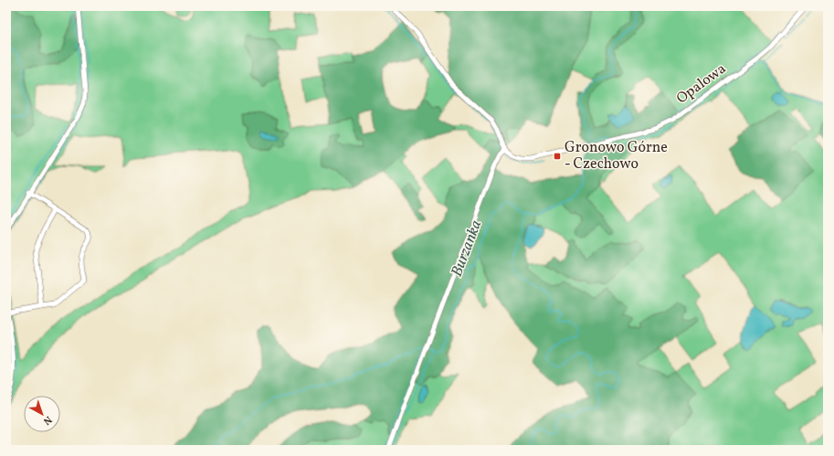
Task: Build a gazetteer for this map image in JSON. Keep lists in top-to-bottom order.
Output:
{
  "streets": {
    "street": ["Opalowa"]
  },
  "water": ["Burzanka"],
  "places": {
    "transit": ["Gronowo Górne - Czechowo"]
  },
  "north": "bottom right"
}
